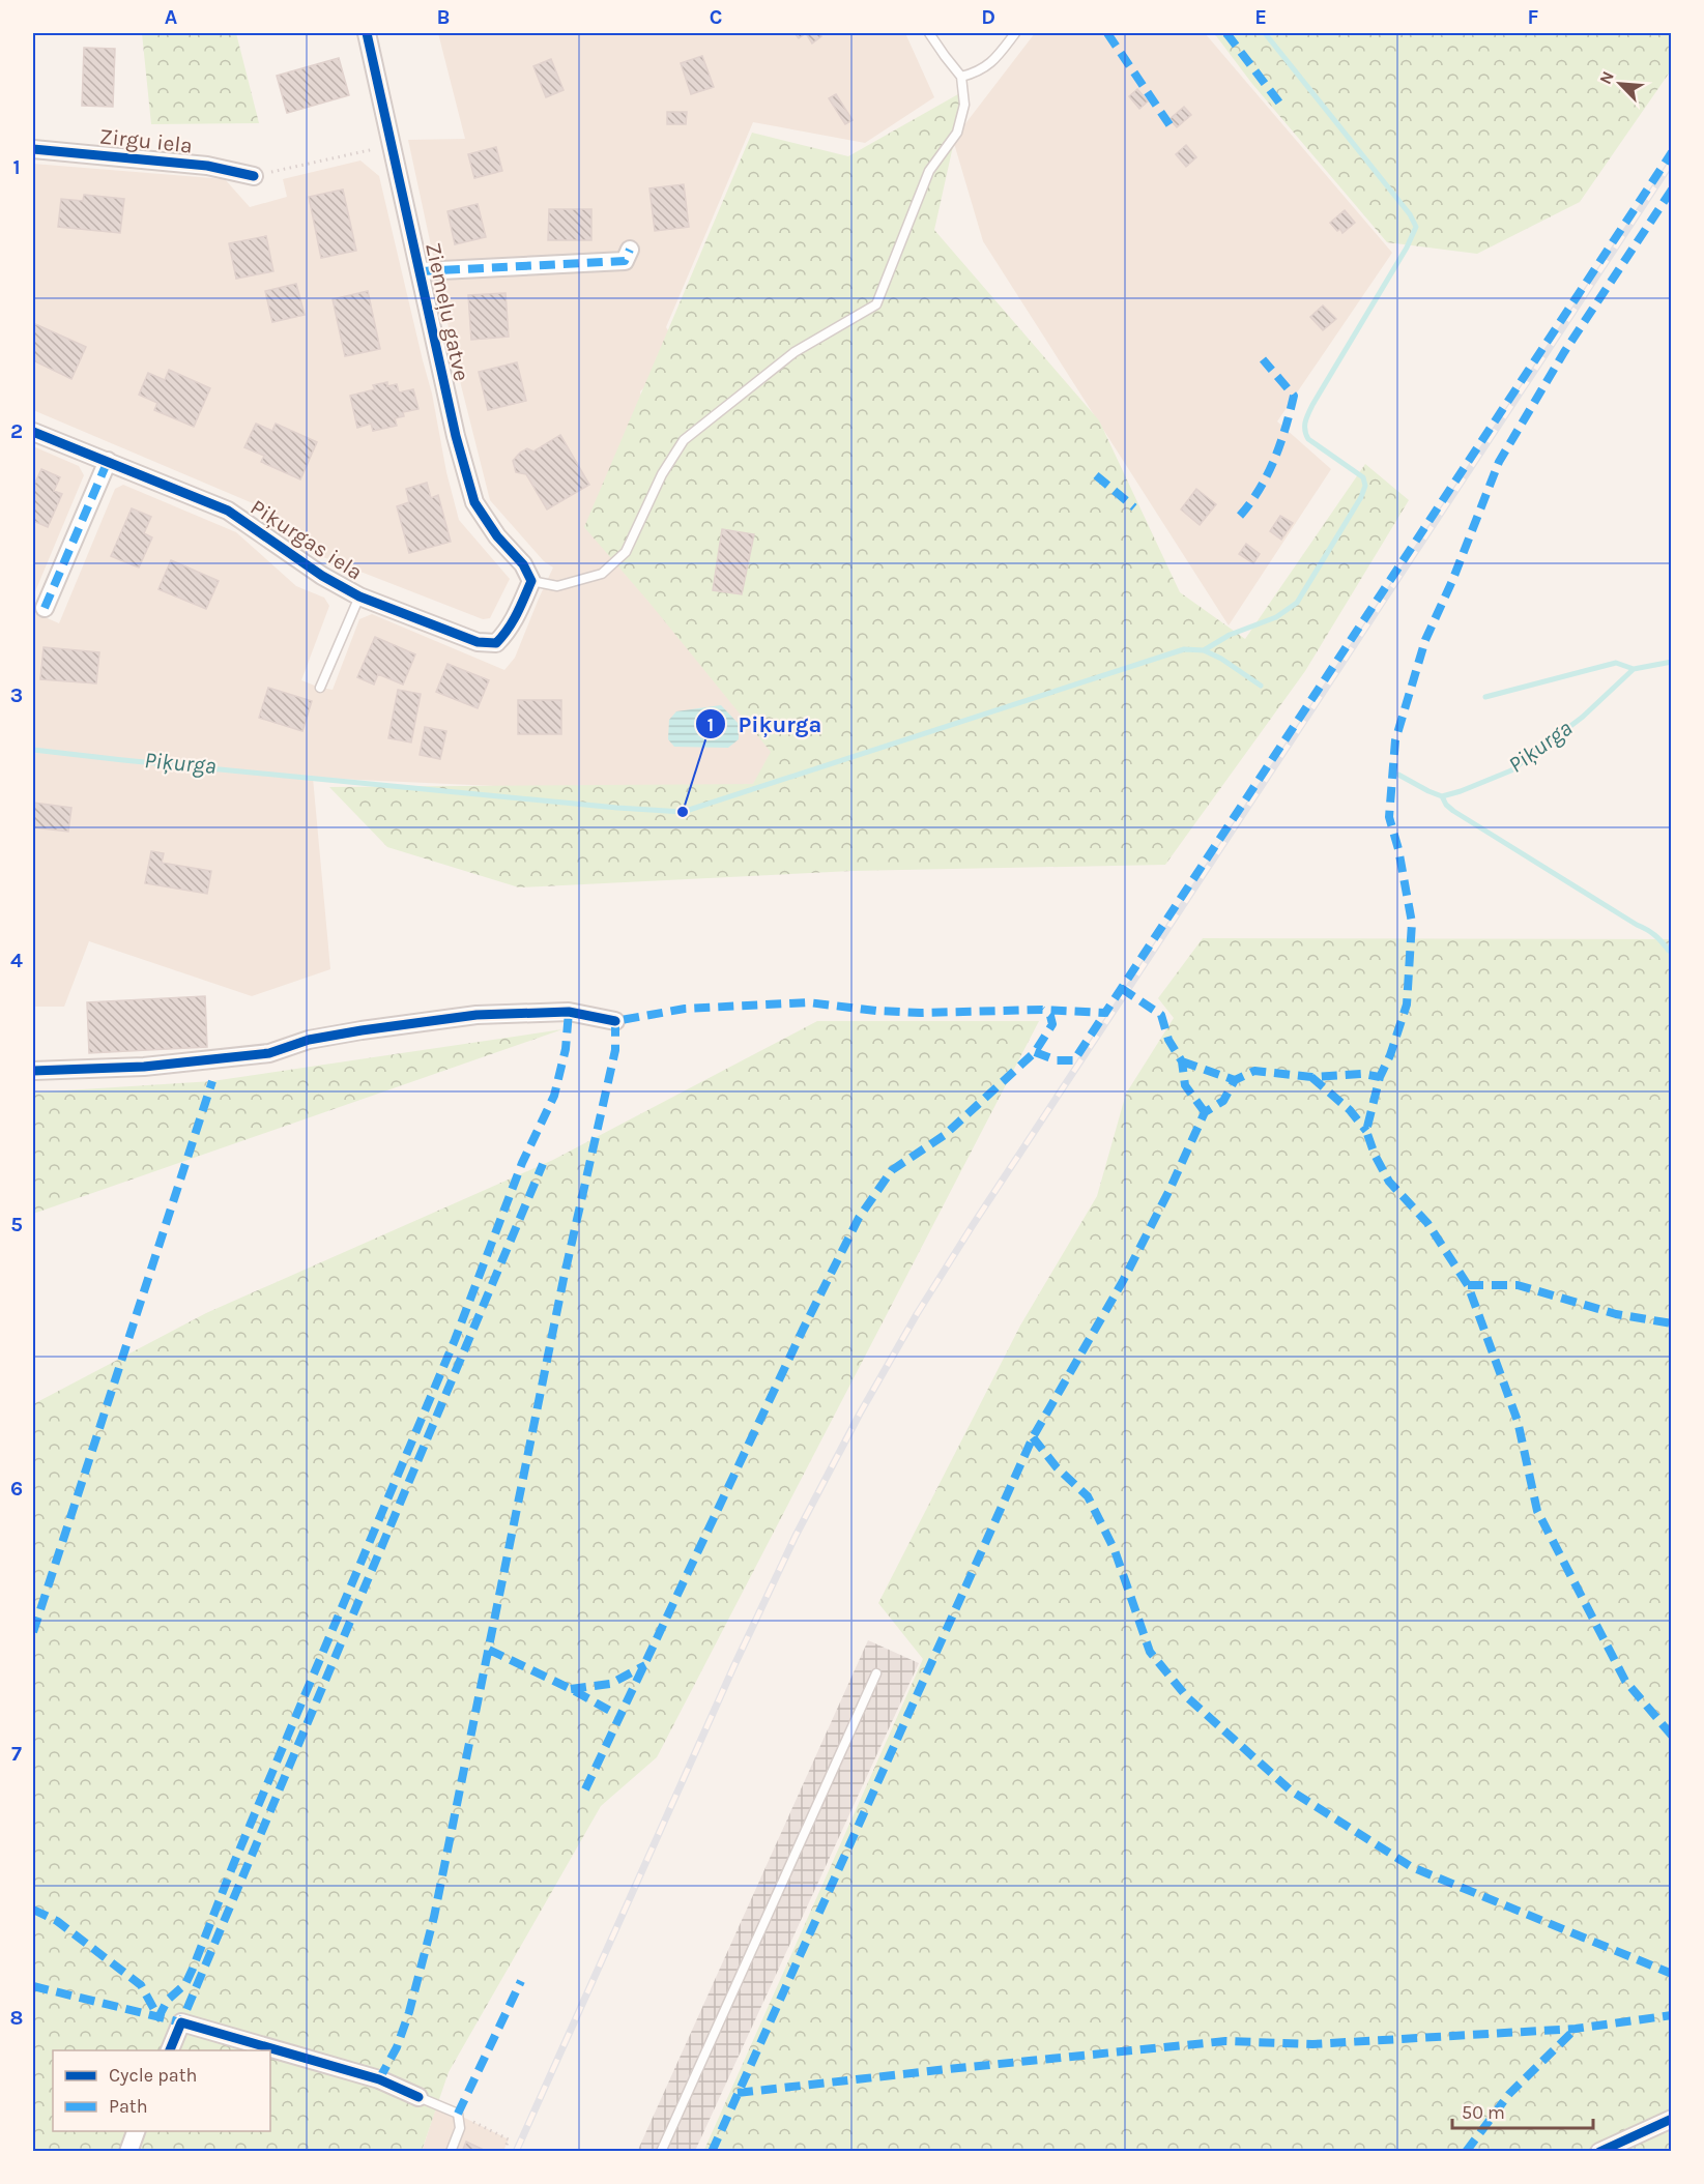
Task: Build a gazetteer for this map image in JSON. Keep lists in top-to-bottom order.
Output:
{
  "streets": {
    "street": ["Zirgu iela", "Ziemeļu gatve", "Piķurgas iela"]
  },
  "crossings": [
    ["Ziemeļu gatve", "Piķurgas iela"]
  ],
  "water": ["Piķurga"],
  "places": ["Piķurga"],
  "legend": ["Cycle path", "Path"],
  "scale_bar": "50 m",
  "north": "top left",
  "grid": {
    "columns": [
      "A",
      "B",
      "C",
      "D",
      "E",
      "F"
    ],
    "rows": [
      "1",
      "2",
      "3",
      "4",
      "5",
      "6",
      "7",
      "8"
    ]
  }
}
